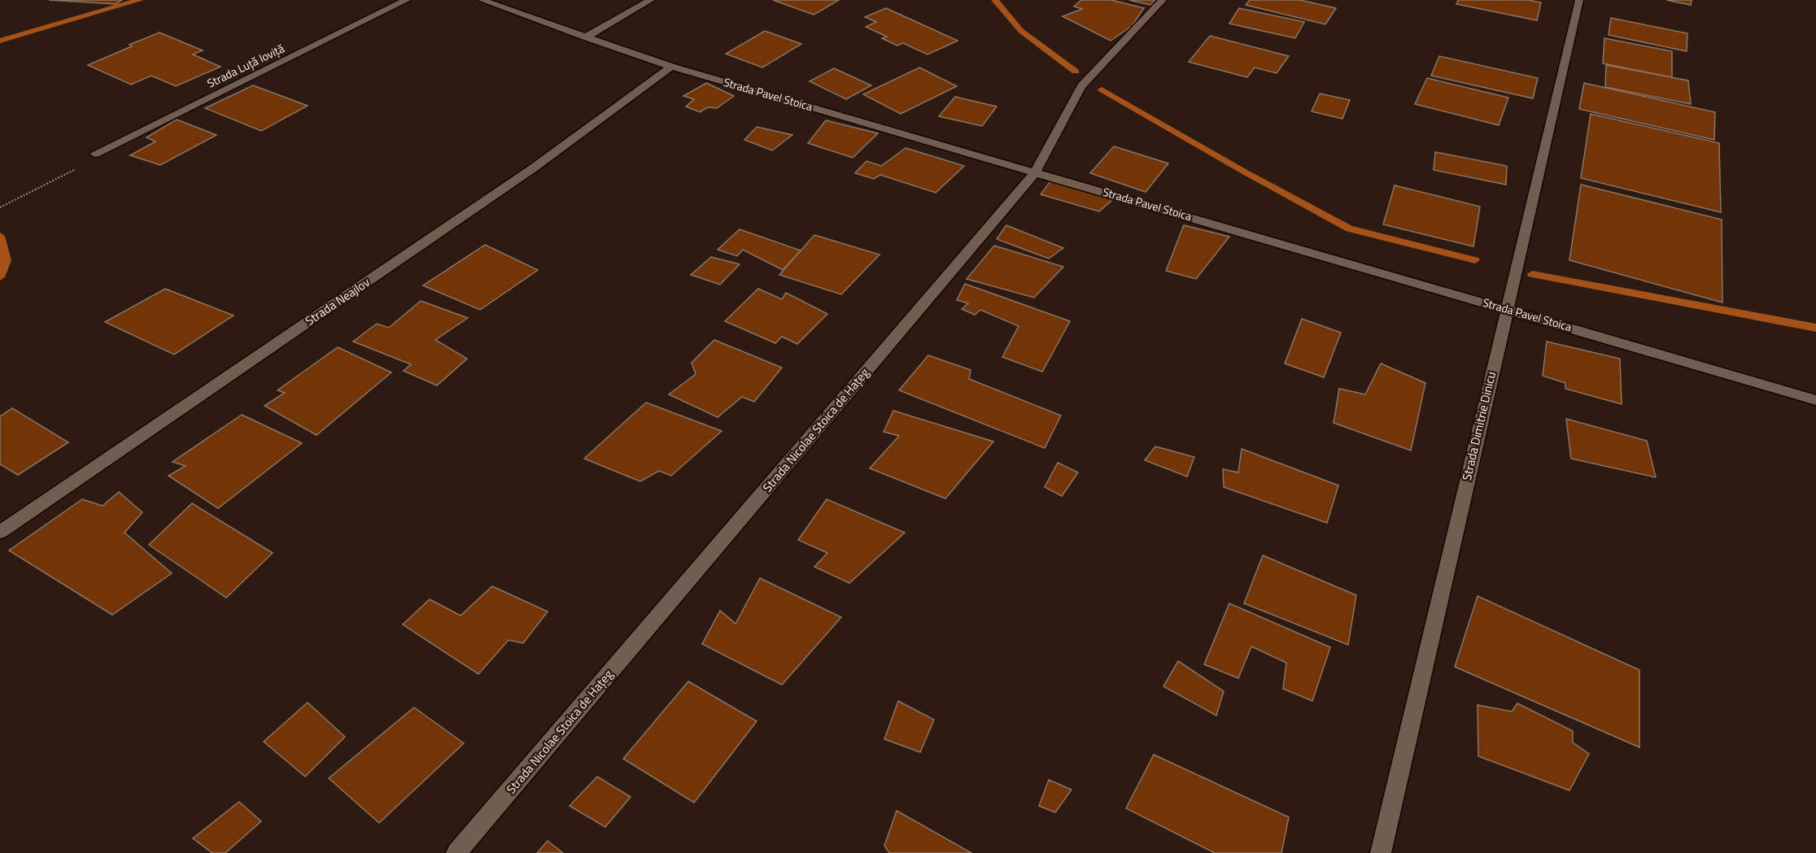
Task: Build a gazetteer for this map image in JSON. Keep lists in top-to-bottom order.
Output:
{
  "streets": {
    "street": [
      "Strada Luță Ioviță",
      "Strada Pavel Stoica",
      "Strada Neajlov",
      "Strada Dimitrie Dinicu",
      "Strada Nicolae Stoica de Hațeg"
    ]
  },
  "crossings": [
    ["Strada Pavel Stoica", "Strada Neajlov"],
    ["Strada Pavel Stoica", "Strada Dimitrie Dinicu"],
    ["Strada Pavel Stoica", "Strada Nicolae Stoica de Hațeg"]
  ]
}
